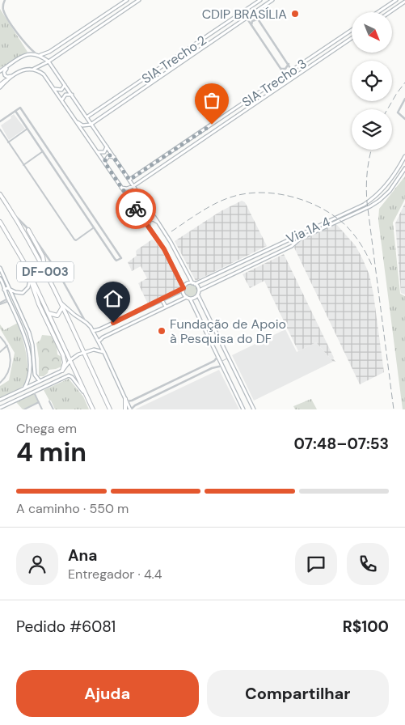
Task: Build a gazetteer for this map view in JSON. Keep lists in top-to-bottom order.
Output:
{
  "streets": {
    "highway": ["DF-003"],
    "main road": ["SIA Trecho 2", "SIA Trecho 3", "Via 1A 4"]
  },
  "places": ["CDIP BRASÍLIA", "Fundação de Apoio à Pesquisa do DF"],
  "north": "bottom right",
  "page": {
    "heading": ["4 min", "Chega em", "07:48–07:53"],
    "panel": [
      "Ana",
      "Entregador · 4.4",
      "Pedido #6081",
      "R$100"
    ],
    "bar": "A caminho · 550 m",
    "buttons": ["Ajuda", "Compartilhar"]
  }
}
